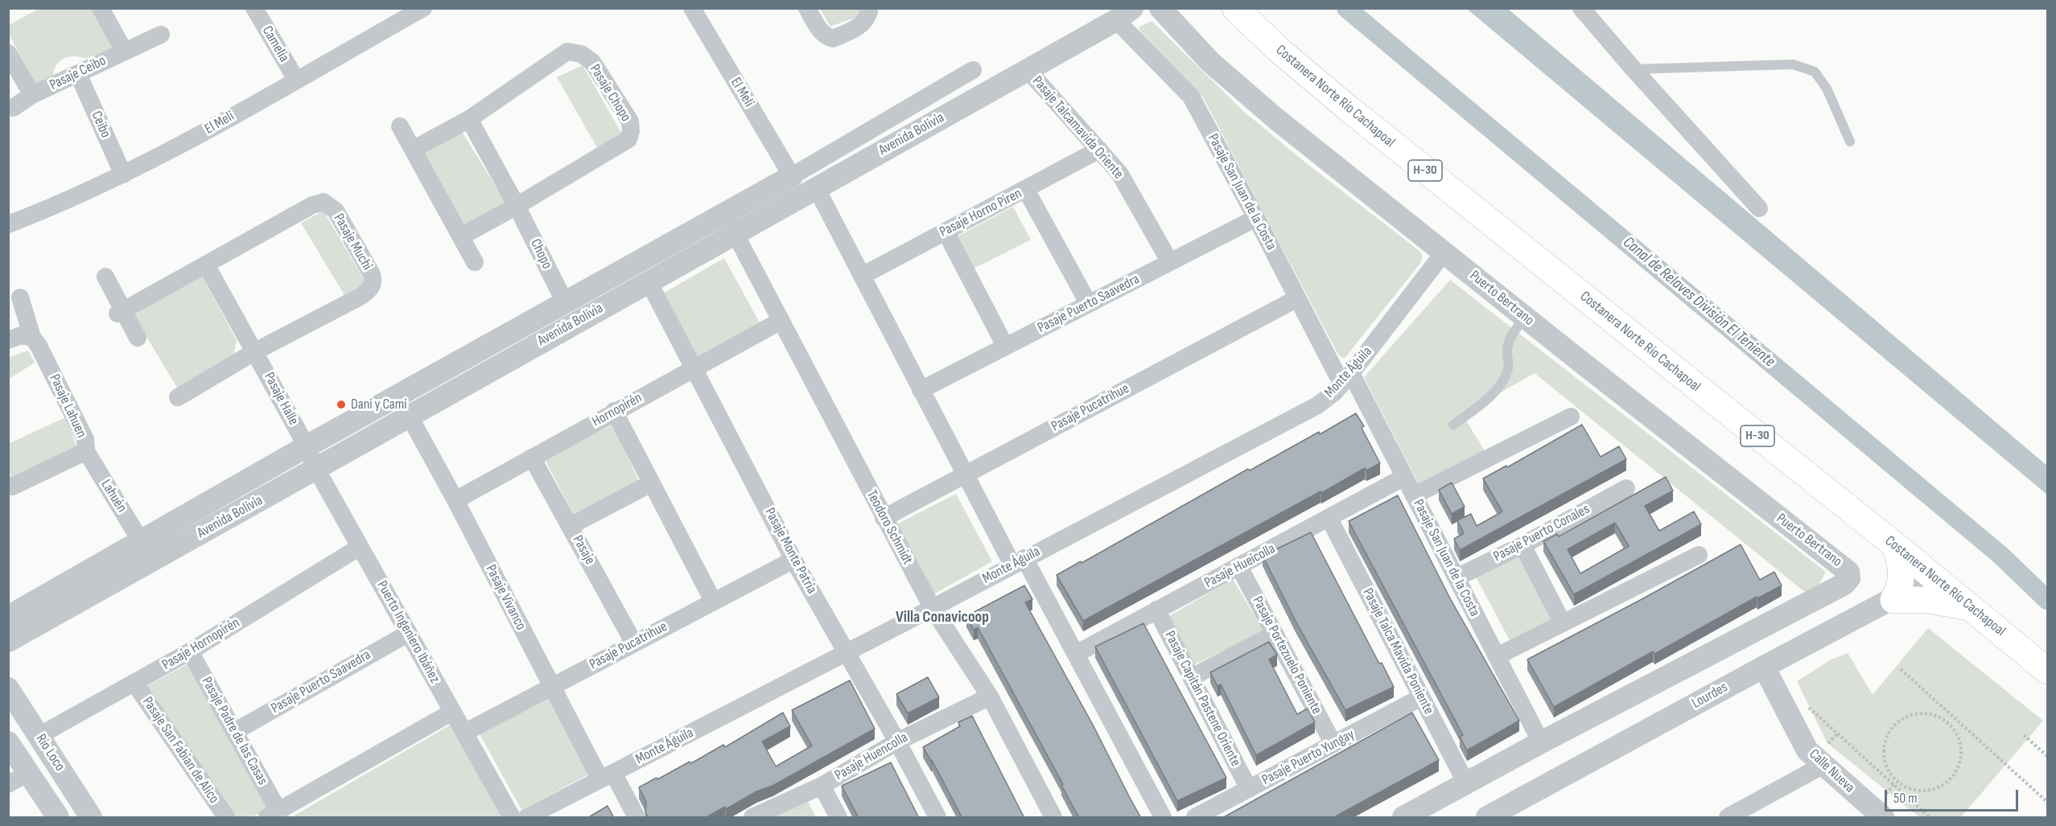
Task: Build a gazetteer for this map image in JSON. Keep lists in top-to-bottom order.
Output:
{
  "streets": {
    "main road": ["Costanera Norte Río Cachapoal", "H-30"],
    "street": [
      "Camelia",
      "Pasaje Ceibo",
      "El Meli",
      "Pasaje Chopo",
      "Ceibo",
      "Pasaje Talcamavida Oriente",
      "Avenida Bolivia",
      "Pasaje San Juan de la Costa",
      "Pasaje Horno Piren",
      "Pasaje Muchi",
      "Chopo",
      "Puerto Bertrano",
      "Pasaje Puerto Saavedra",
      "Monte Águila",
      "Pasaje Halle",
      "Pasaje Lahuen",
      "Pasaje Pucatrihue",
      "Hornopirén",
      "Lahuén",
      "Teodoro Schmidt",
      "Pasaje Puerto Conales",
      "Pasaje",
      "Pasaje Monte Patria",
      "Pasaje Hueicolla",
      "Pasaje Vivanco",
      "Puerto Ingeniero Ibáñez",
      "Pasaje Hornopirén",
      "Pasaje Talca Mavida Poniente",
      "Pasaje Portezuelo Poniente",
      "Lourdes",
      "Pasaje Capitán Pastene Oriente",
      "Pasaje Padre de las Casas",
      "Pasaje San Fabian de Alico",
      "Río Loco",
      "Pasaje Huencolla",
      "Pasaje Puerto Yungay",
      "Calle Nueva"
    ]
  },
  "crossings": [
    ["Camelia", "El Meli"],
    ["Pasaje Ceibo", "Ceibo"],
    ["El Meli", "Ceibo"],
    ["El Meli", "Avenida Bolivia"],
    ["Pasaje Chopo", "Chopo"],
    ["Costanera Norte Río Cachapoal", "Lourdes"],
    ["Pasaje Talcamavida Oriente", "Avenida Bolivia"],
    ["Pasaje Talcamavida Oriente", "Pasaje Horno Piren"],
    ["Pasaje Talcamavida Oriente", "Pasaje Puerto Saavedra"],
    ["Avenida Bolivia", "Pasaje San Juan de la Costa"],
    ["Avenida Bolivia", "Chopo"],
    ["Avenida Bolivia", "Pasaje Halle"],
    ["Avenida Bolivia", "Lahuén"],
    ["Avenida Bolivia", "Teodoro Schmidt"],
    ["Avenida Bolivia", "Pasaje Monte Patria"],
    ["Avenida Bolivia", "Pasaje Vivanco"],
    ["Avenida Bolivia", "Puerto Ingeniero Ibáñez"],
    ["Pasaje San Juan de la Costa", "Puerto Bertrano"],
    ["Pasaje San Juan de la Costa", "Pasaje Puerto Saavedra"],
    ["Pasaje San Juan de la Costa", "Monte Águila"],
    ["Pasaje San Juan de la Costa", "Pasaje Pucatrihue"],
    ["Pasaje San Juan de la Costa", "Pasaje Puerto Conales"],
    ["Pasaje San Juan de la Costa", "Pasaje Hueicolla"],
    ["Pasaje Muchi", "Pasaje Halle"],
    ["Puerto Bertrano", "Monte Águila"],
    ["Pasaje Puerto Saavedra", "Puerto Ingeniero Ibáñez"],
    ["Pasaje Puerto Saavedra", "Pasaje Padre de las Casas"],
    ["Monte Águila", "Teodoro Schmidt"],
    ["Monte Águila", "Pasaje Monte Patria"],
    ["Monte Águila", "Pasaje Vivanco"],
    ["Pasaje Halle", "Puerto Ingeniero Ibáñez"],
    ["Pasaje Lahuen", "Lahuén"],
    ["Pasaje Pucatrihue", "Teodoro Schmidt"],
    ["Pasaje Pucatrihue", "Pasaje"],
    ["Pasaje Pucatrihue", "Pasaje Monte Patria"],
    ["Pasaje Pucatrihue", "Pasaje Vivanco"],
    ["Pasaje Pucatrihue", "Puerto Ingeniero Ibáñez"],
    ["Hornopirén", "Teodoro Schmidt"],
    ["Hornopirén", "Pasaje"],
    ["Hornopirén", "Pasaje Monte Patria"],
    ["Hornopirén", "Pasaje Vivanco"],
    ["Teodoro Schmidt", "Pasaje Huencolla"],
    ["Pasaje Monte Patria", "Pasaje Huencolla"],
    ["Pasaje Hueicolla", "Pasaje Talca Mavida Poniente"],
    ["Pasaje Hueicolla", "Pasaje Portezuelo Poniente"],
    ["Pasaje Hueicolla", "Pasaje Capitán Pastene Oriente"],
    ["Puerto Ingeniero Ibáñez", "Pasaje Hornopirén"],
    ["Pasaje Hornopirén", "Pasaje Padre de las Casas"],
    ["Pasaje Hornopirén", "Pasaje San Fabian de Alico"],
    ["Pasaje Hornopirén", "Río Loco"],
    ["Pasaje Talca Mavida Poniente", "Pasaje Puerto Yungay"],
    ["Pasaje Portezuelo Poniente", "Pasaje Puerto Yungay"],
    ["Lourdes", "Calle Nueva"],
    ["Pasaje Capitán Pastene Oriente", "Pasaje Puerto Yungay"]
  ],
  "districts": ["Villa Conavicoop"],
  "water": ["Canal de Relaves División El Teniente"],
  "places": ["Dani y Cami"],
  "scale_bar": "50 m"
}
